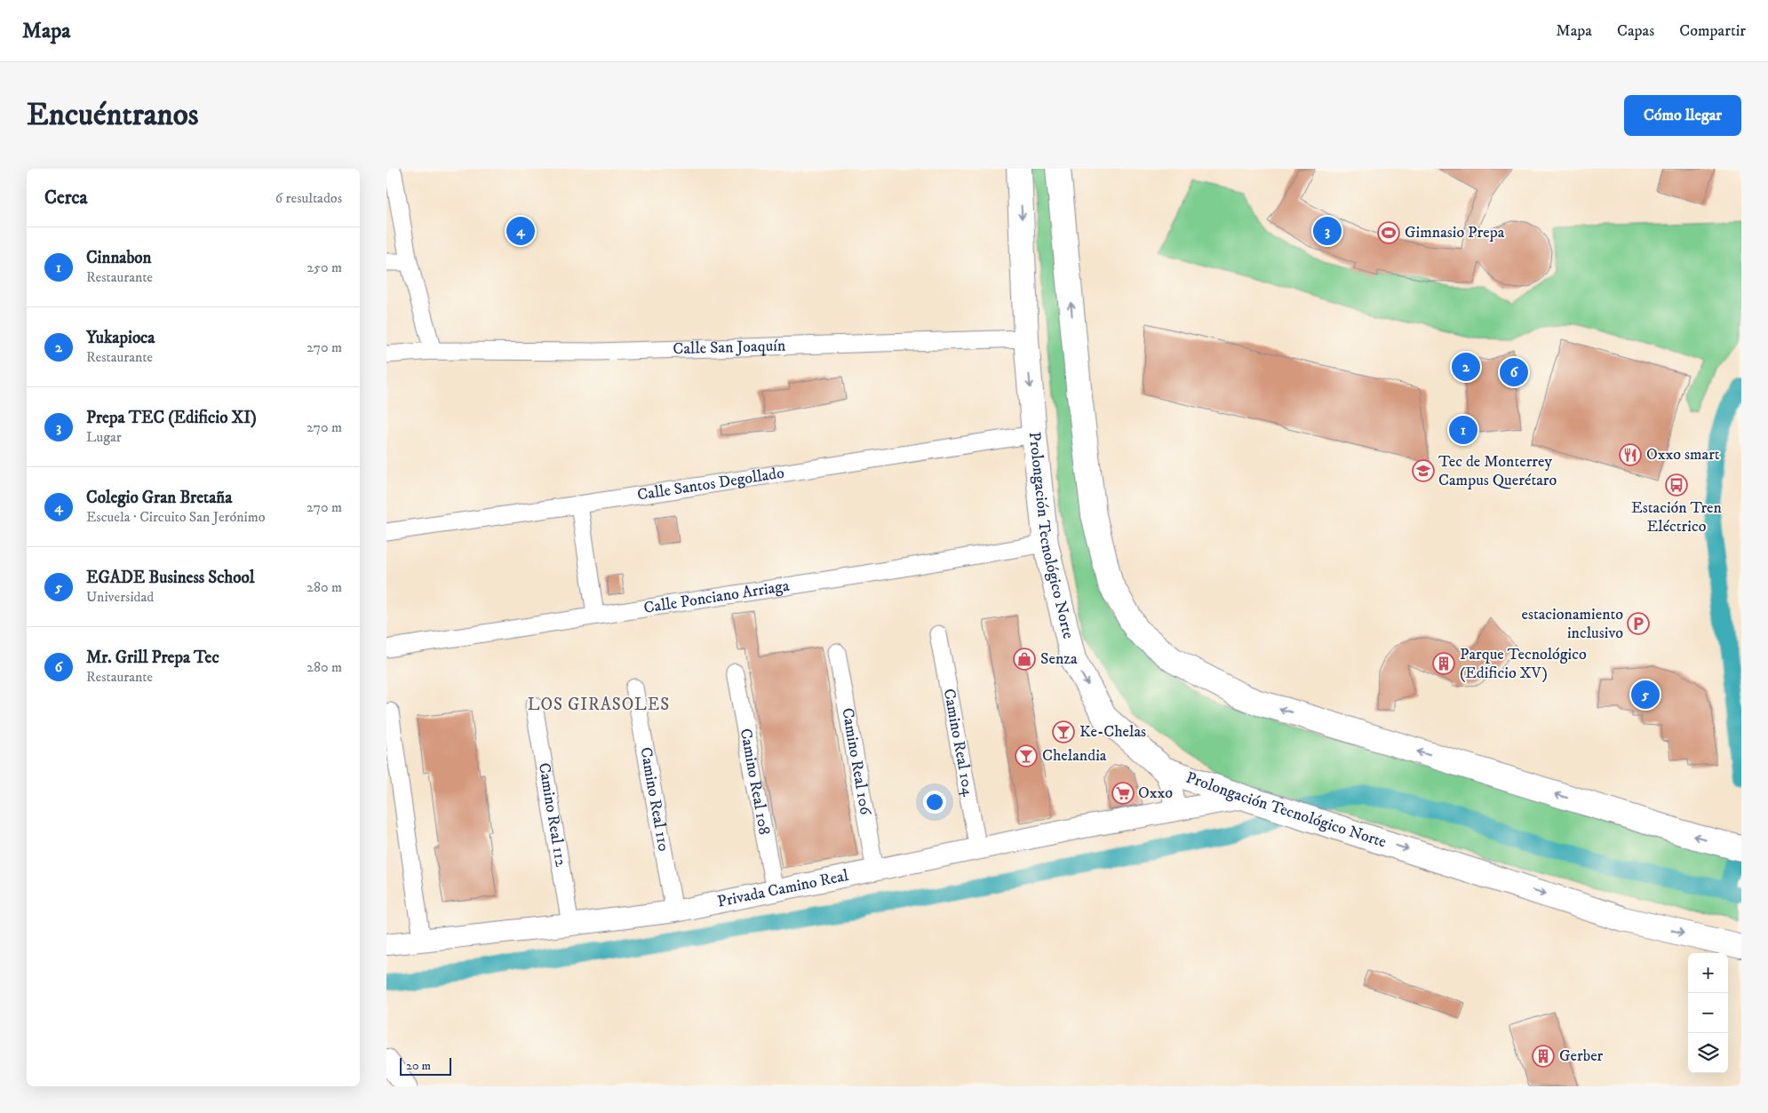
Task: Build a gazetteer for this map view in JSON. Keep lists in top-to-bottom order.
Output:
{
  "streets": {
    "main road": ["Prolongación Tecnológico Norte"],
    "street": [
      "Calle San Joaquín",
      "Calle Santos Degollado",
      "Calle Ponciano Arriaga",
      "Camino Real 104",
      "Camino Real 106",
      "Camino Real 108",
      "Camino Real 110",
      "Camino Real 112",
      "Privada Camino Real"
    ]
  },
  "crossings": [
    ["Calle San Joaquín", "Prolongación Tecnológico Norte"],
    ["Calle Santos Degollado", "Prolongación Tecnológico Norte"],
    ["Prolongación Tecnológico Norte", "Calle Ponciano Arriaga"],
    ["Prolongación Tecnológico Norte", "Privada Camino Real"],
    ["Camino Real 104", "Privada Camino Real"],
    ["Camino Real 106", "Privada Camino Real"],
    ["Camino Real 108", "Privada Camino Real"],
    ["Camino Real 110", "Privada Camino Real"],
    ["Camino Real 112", "Privada Camino Real"]
  ],
  "one_way": ["Prolongación Tecnológico Norte"],
  "districts": ["LOS GIRASOLES"],
  "places": {
    "sports": ["Gimnasio Prepa"],
    "restaurant": ["Oxxo smart"],
    "school or university": ["Tec de Monterrey Campus Querétaro"],
    "bus stop": ["Estación Tren Eléctrico"],
    "parking": ["estacionamiento inclusivo"],
    "shop": ["Senza"],
    "building": ["Parque Tecnológico (Edificio XV)", "Gerber"],
    "bar": ["Ke-Chelas", "Chelandia"],
    "supermarket": ["Oxxo"]
  },
  "scale_bar": "20 m",
  "page": {
    "header": "Mapa",
    "nav": ["Mapa", "Capas", "Compartir"],
    "buttons": "Cómo llegar",
    "title": "Encuéntranos",
    "heading": ["Cerca", "6 resultados"],
    "pins": [
      "3",
      "4",
      "2",
      "6",
      "1",
      "5"
    ],
    "list": [
      {
        "mark": "1",
        "name": "Cinnabon",
        "note": "Restaurante",
        "value": "250 m"
      },
      {
        "mark": "2",
        "name": "Yukapioca",
        "note": "Restaurante",
        "value": "270 m"
      },
      {
        "mark": "3",
        "name": "Prepa TEC (Edificio XI)",
        "note": "Lugar",
        "value": "270 m"
      },
      {
        "mark": "4",
        "name": "Colegio Gran Bretaña",
        "note": "Escuela · Circuito San Jerónimo",
        "value": "270 m"
      },
      {
        "mark": "5",
        "name": "EGADE Business School",
        "note": "Universidad",
        "value": "280 m"
      },
      {
        "mark": "6",
        "name": "Mr. Grill Prepa Tec",
        "note": "Restaurante",
        "value": "280 m"
      }
    ],
    "map_buttons": ["+", "−"],
    "scale": "20 m"
  }
}
